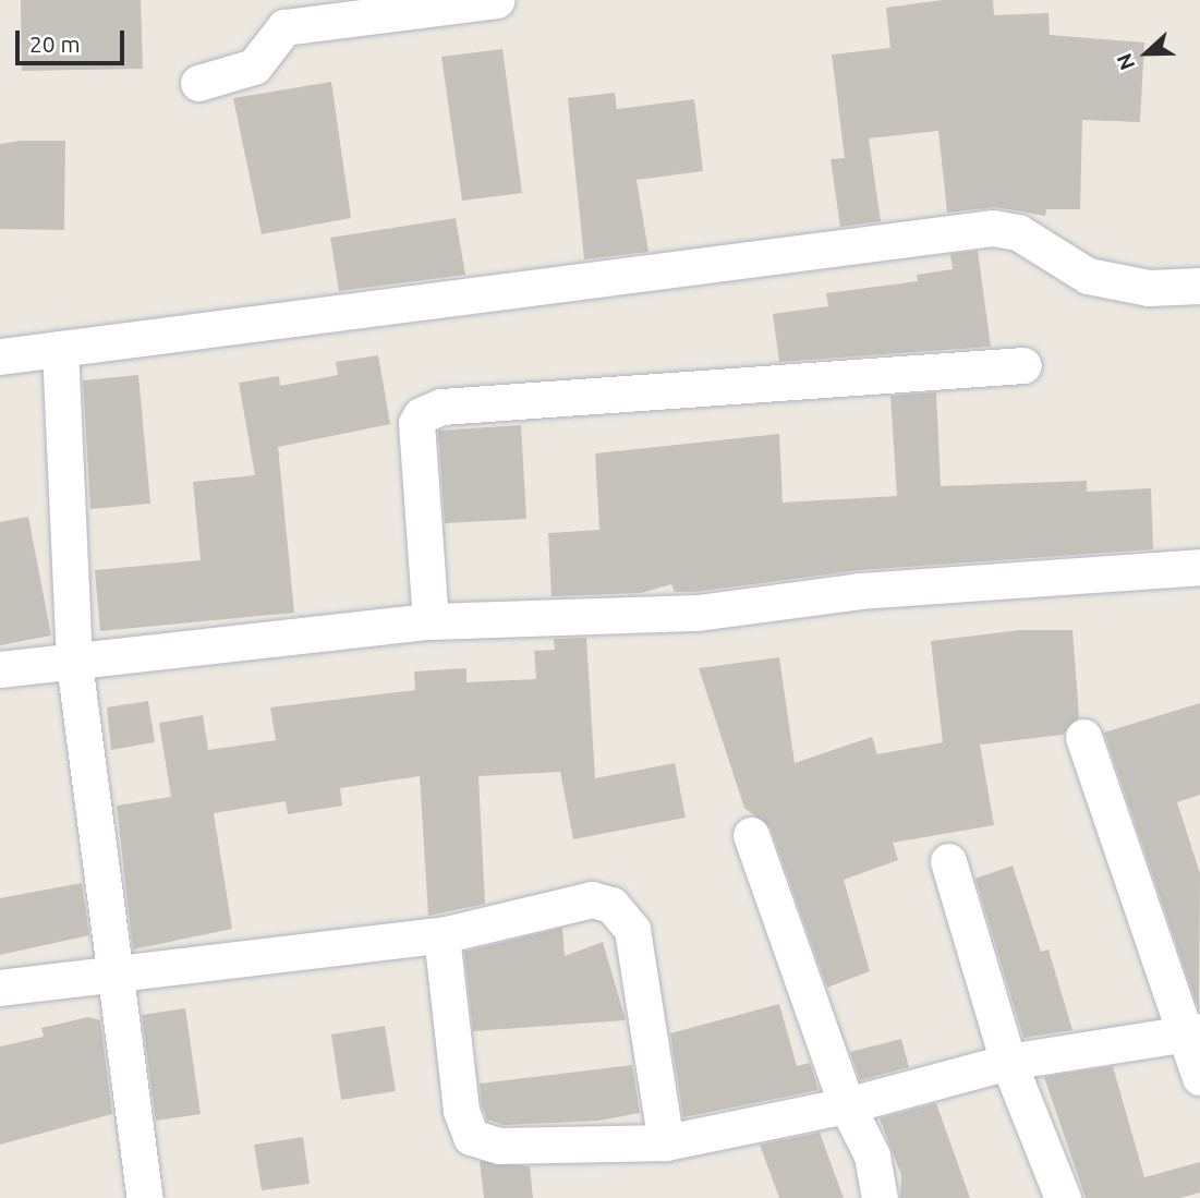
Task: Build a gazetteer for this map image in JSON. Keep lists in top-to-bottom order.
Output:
{
  "scale_bar": "20 m",
  "north": "left"
}
